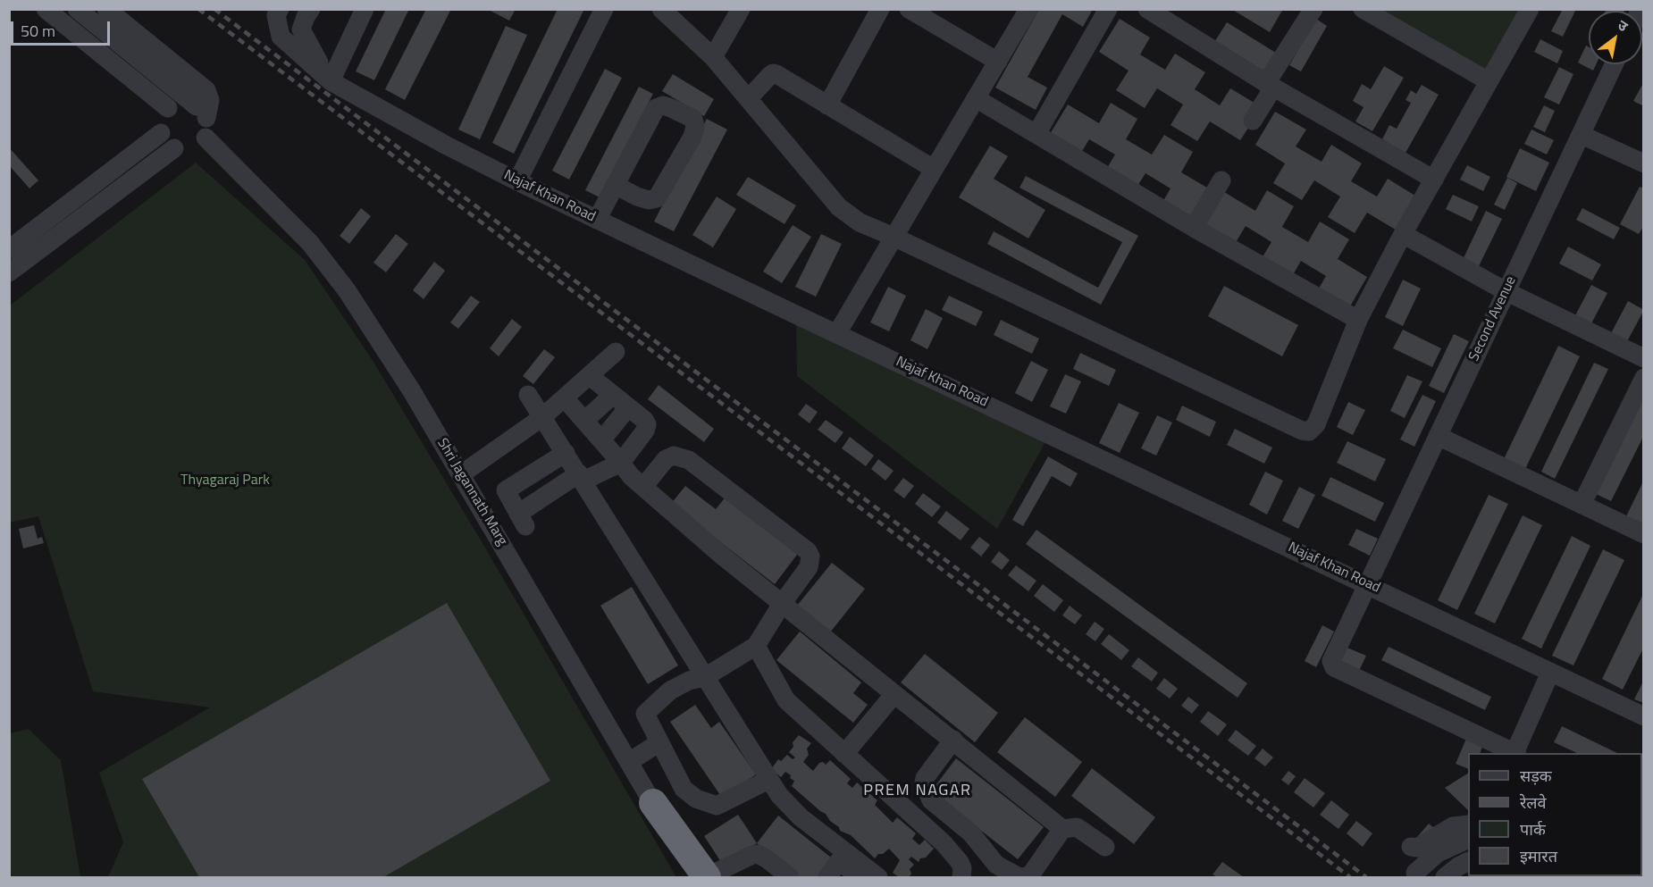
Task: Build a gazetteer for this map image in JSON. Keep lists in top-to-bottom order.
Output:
{
  "streets": {
    "street": ["Najaf Khan Road", "Second Avenue", "Shri Jagannath Marg"]
  },
  "crossings": [
    ["Najaf Khan Road", "Second Avenue"]
  ],
  "districts": ["PREM NAGAR"],
  "parks": ["Thyagaraj Park"],
  "legend": [
    "सड़क",
    "रेलवे",
    "पार्क",
    "इमारत"
  ],
  "scale_bar": "50 m",
  "north": "top right"
}
